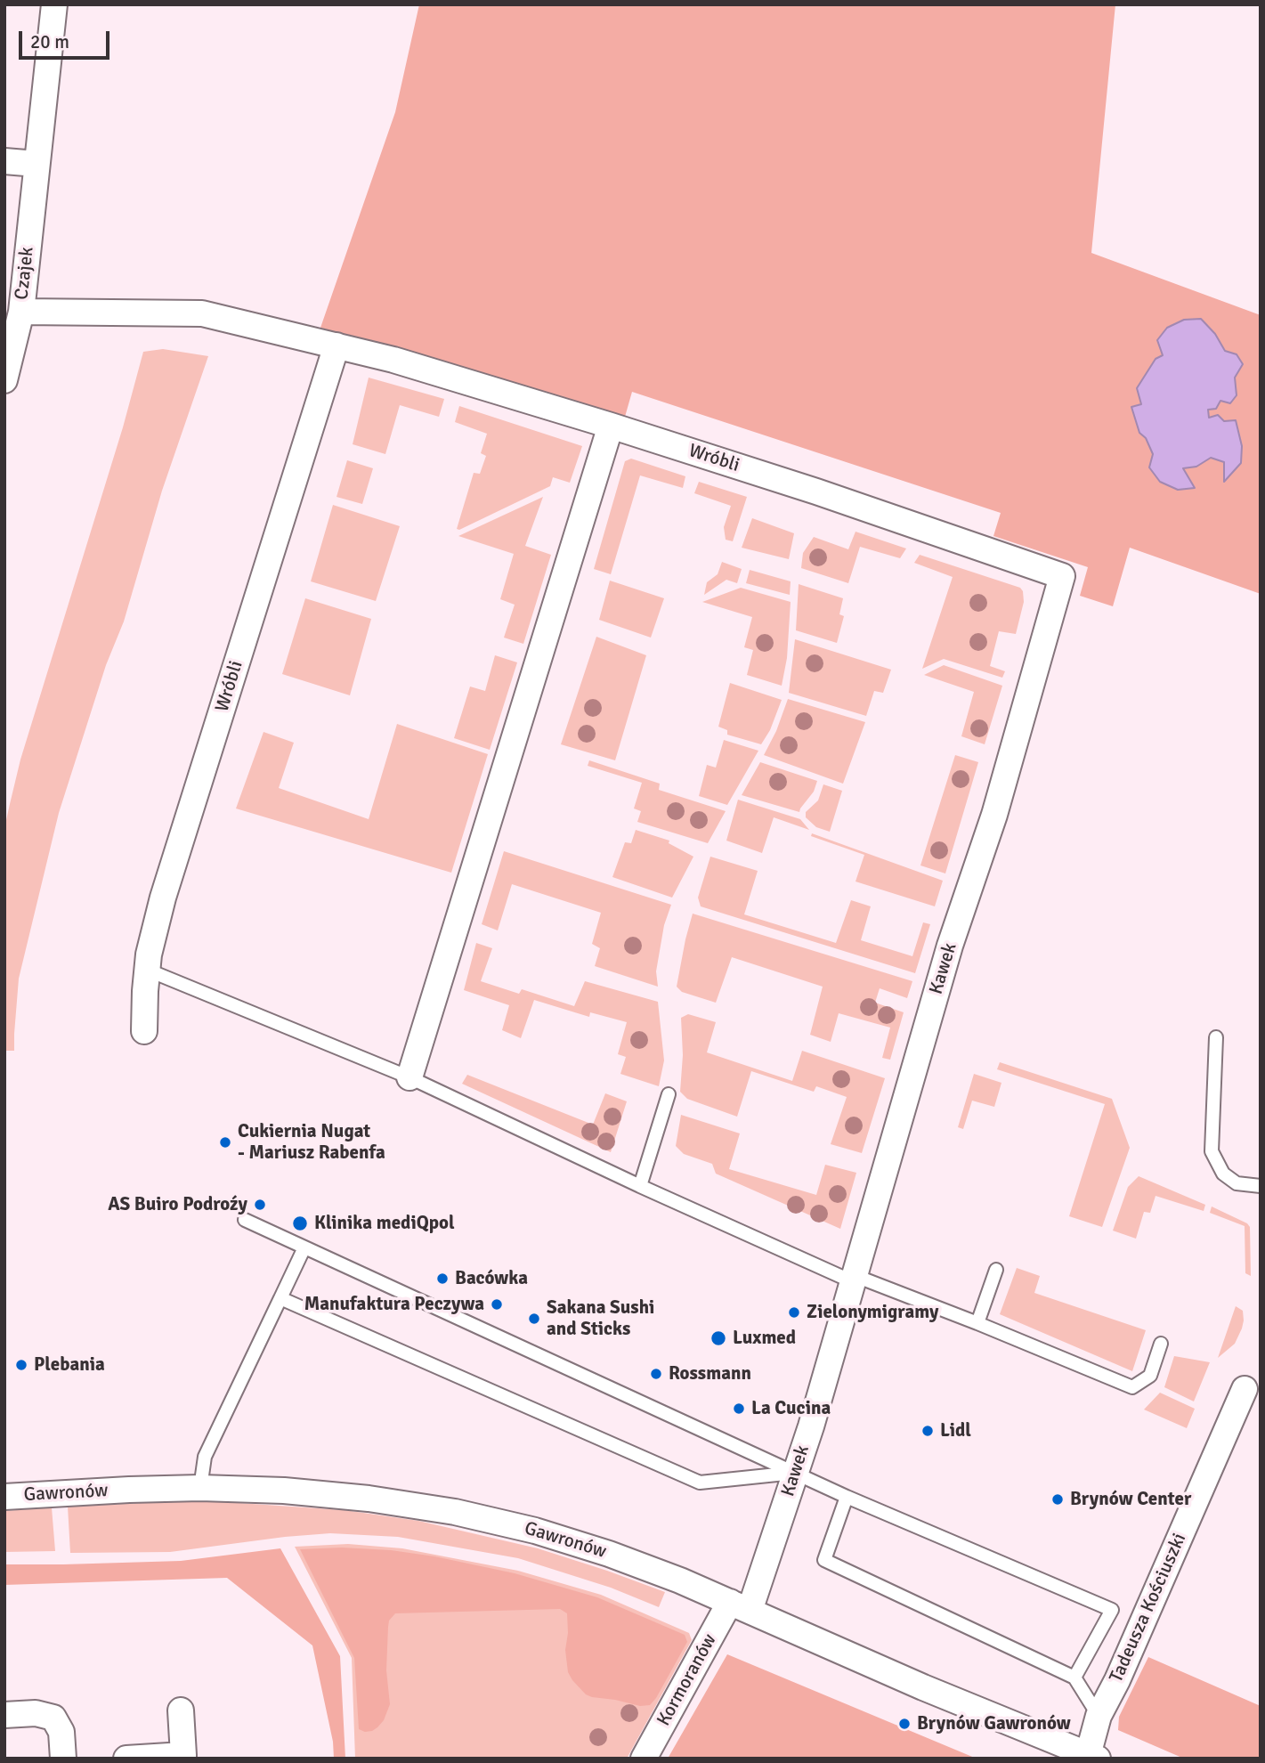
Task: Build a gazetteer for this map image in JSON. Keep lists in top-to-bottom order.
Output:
{
  "streets": {
    "street": [
      "Czajek",
      "Wróbli",
      "Kawek",
      "Gawronów",
      "Tadeusza Kościuszki",
      "Kormoranów"
    ]
  },
  "crossings": [
    ["Czajek", "Wróbli"],
    ["Wróbli", "Kawek"],
    ["Kawek", "Gawronów"],
    ["Kawek", "Kormoranów"],
    ["Gawronów", "Tadeusza Kościuszki"],
    ["Gawronów", "Kormoranów"]
  ],
  "places": [
    "Cukiernia Nugat - Mariusz Rabenfa",
    "AS Buiro Podroźy",
    "Klinika mediQpol",
    "Bacówka",
    "Manufaktura Peczywa",
    "Zielonymigramy",
    "Sakana Sushi and Sticks",
    "Luxmed",
    "Plebania",
    "Rossmann",
    "La Cucina",
    "Lidl",
    "Brynów Center",
    "Brynów Gawronów"
  ],
  "scale_bar": "20 m"
}
